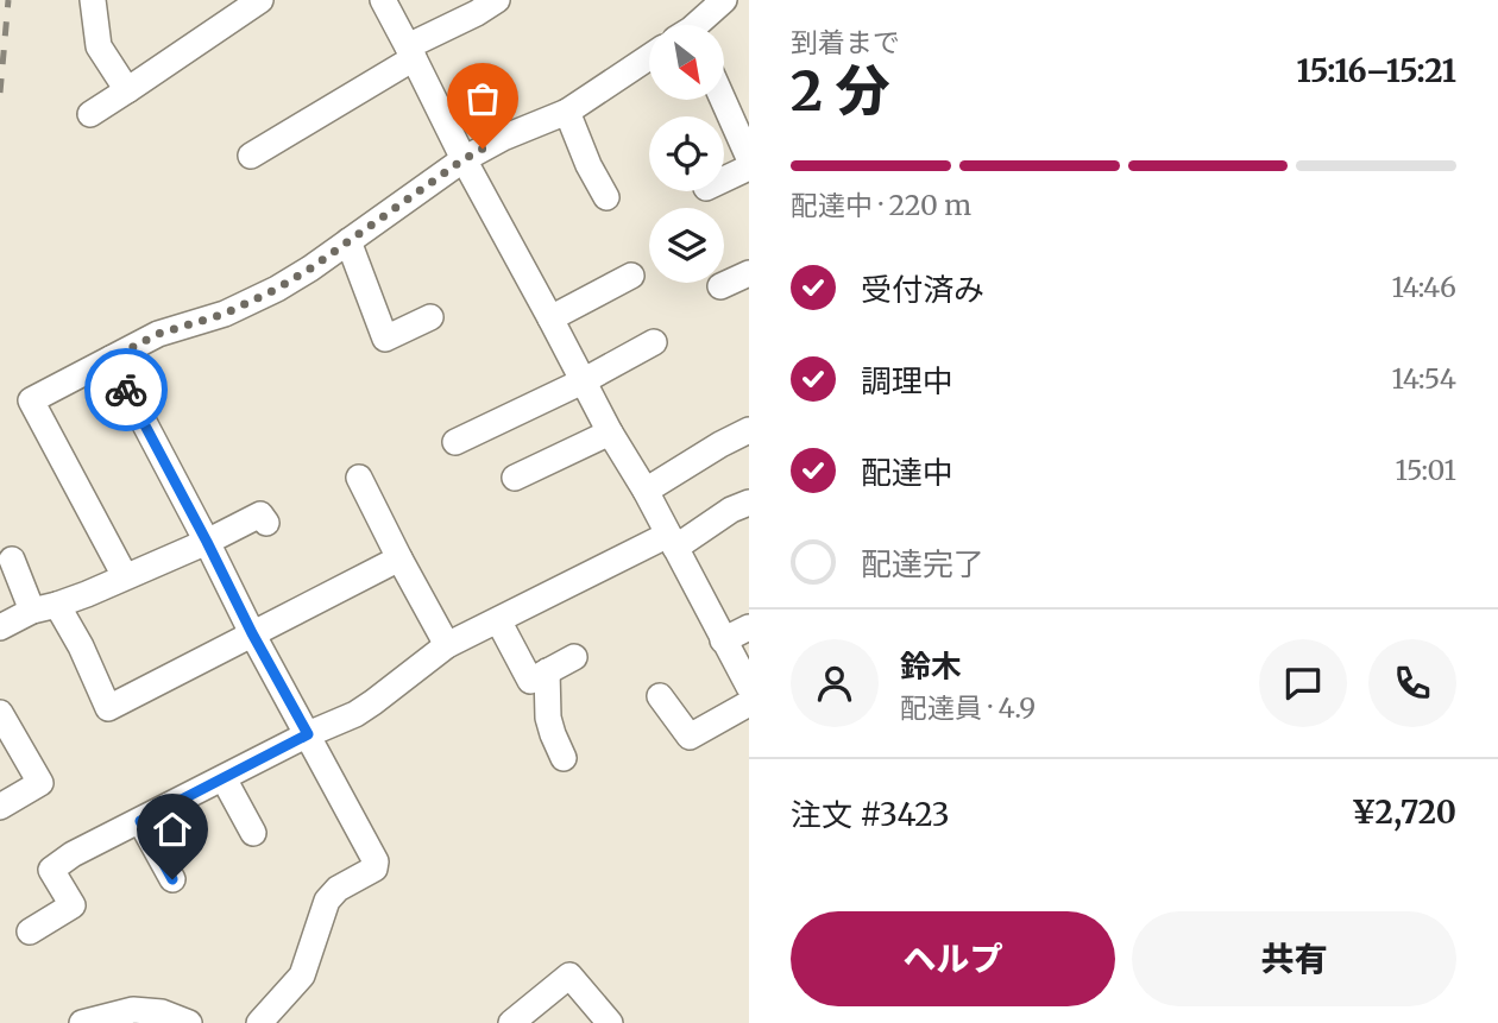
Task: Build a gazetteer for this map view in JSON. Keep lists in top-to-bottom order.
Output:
{
  "north": "bottom right",
  "page": {
    "heading": ["2 分", "到着まで", "15:16–15:21"],
    "panel": [
      "鈴木",
      "配達員 · 4.9",
      "注文 #3423",
      "¥2,720"
    ],
    "bar": "配達中 · 220 m",
    "list": [
      ["受付済み", "14:46"],
      ["調理中", "14:54"],
      ["配達中", "15:01"],
      "配達完了"
    ],
    "buttons": ["ヘルプ", "共有"]
  }
}
